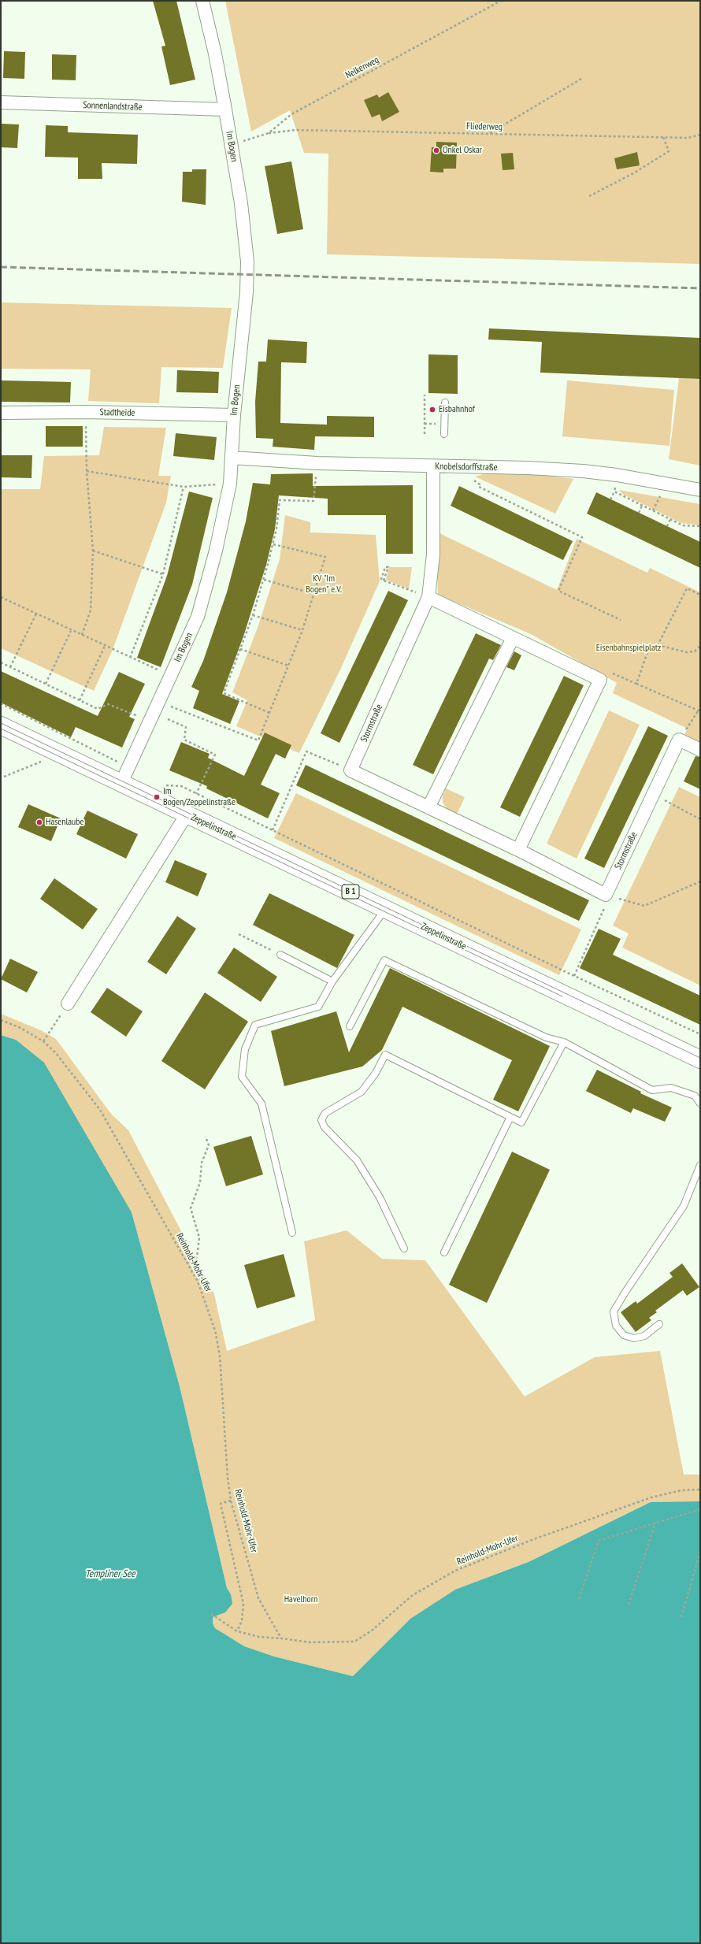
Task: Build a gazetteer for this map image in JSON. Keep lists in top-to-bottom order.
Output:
{
  "streets": {
    "main road": ["Zeppelinstraße", "B 1"],
    "street": [
      "Sonnenlandstraße",
      "Im Bogen",
      "Stadtheide",
      "Knobelsdorffstraße",
      "Stormstraße"
    ],
    "path": ["Nelkenweg", "Fliederweg", "Reinhold-Mohr-Ufer"]
  },
  "crossings": [
    ["Nelkenweg", "Fliederweg"],
    ["Nelkenweg", "Im Bogen"],
    ["Sonnenlandstraße", "Im Bogen"],
    ["Im Bogen", "Stadtheide"],
    ["Im Bogen", "Knobelsdorffstraße"],
    ["Im Bogen", "Zeppelinstraße"],
    ["Knobelsdorffstraße", "Stormstraße"]
  ],
  "water": ["Templiner See"],
  "parks": ["KV \"Im Bogen\" e.V.", "Eisenbahnspielplatz", "Havelhorn"],
  "places": [
    "Onkel Oskar",
    "Eisbahnhof",
    "Im Bogen/Zeppelinstraße",
    "Hasenlaube"
  ]
}
